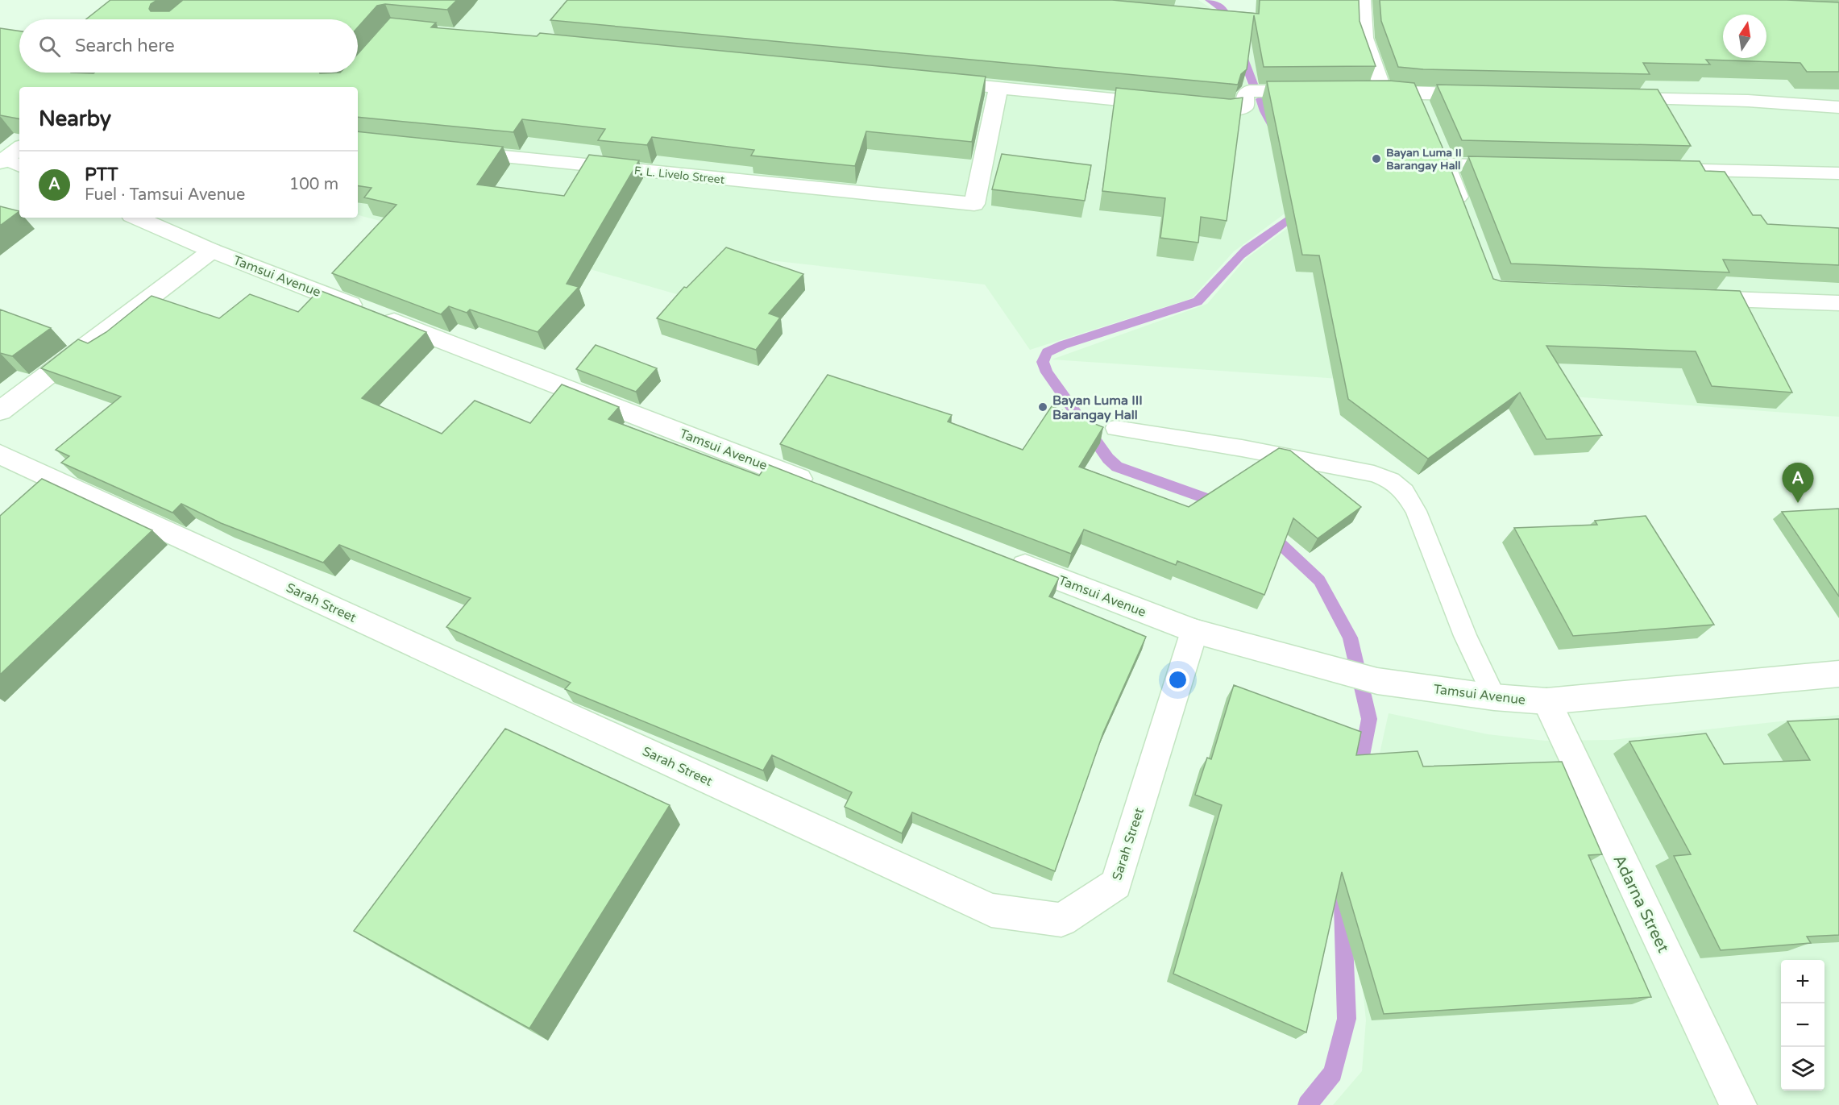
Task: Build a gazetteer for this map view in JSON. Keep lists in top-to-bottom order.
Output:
{
  "streets": {
    "street": [
      "F. L. Livelo Street",
      "Tamsui Avenue",
      "Sarah Street",
      "Adarna Street"
    ]
  },
  "crossings": [
    ["Tamsui Avenue", "Sarah Street"],
    ["Tamsui Avenue", "Adarna Street"]
  ],
  "places": ["Bayan Luma II Barangay Hall", "Bayan Luma III Barangay Hall"],
  "north": "top",
  "page": {
    "search": "Search here",
    "heading": "Nearby",
    "list": [
      {
        "mark": "A",
        "name": "PTT",
        "note": "Fuel · Tamsui Avenue",
        "value": "100 m"
      }
    ],
    "pins": "A",
    "map_buttons": ["+", "−"]
  }
}
